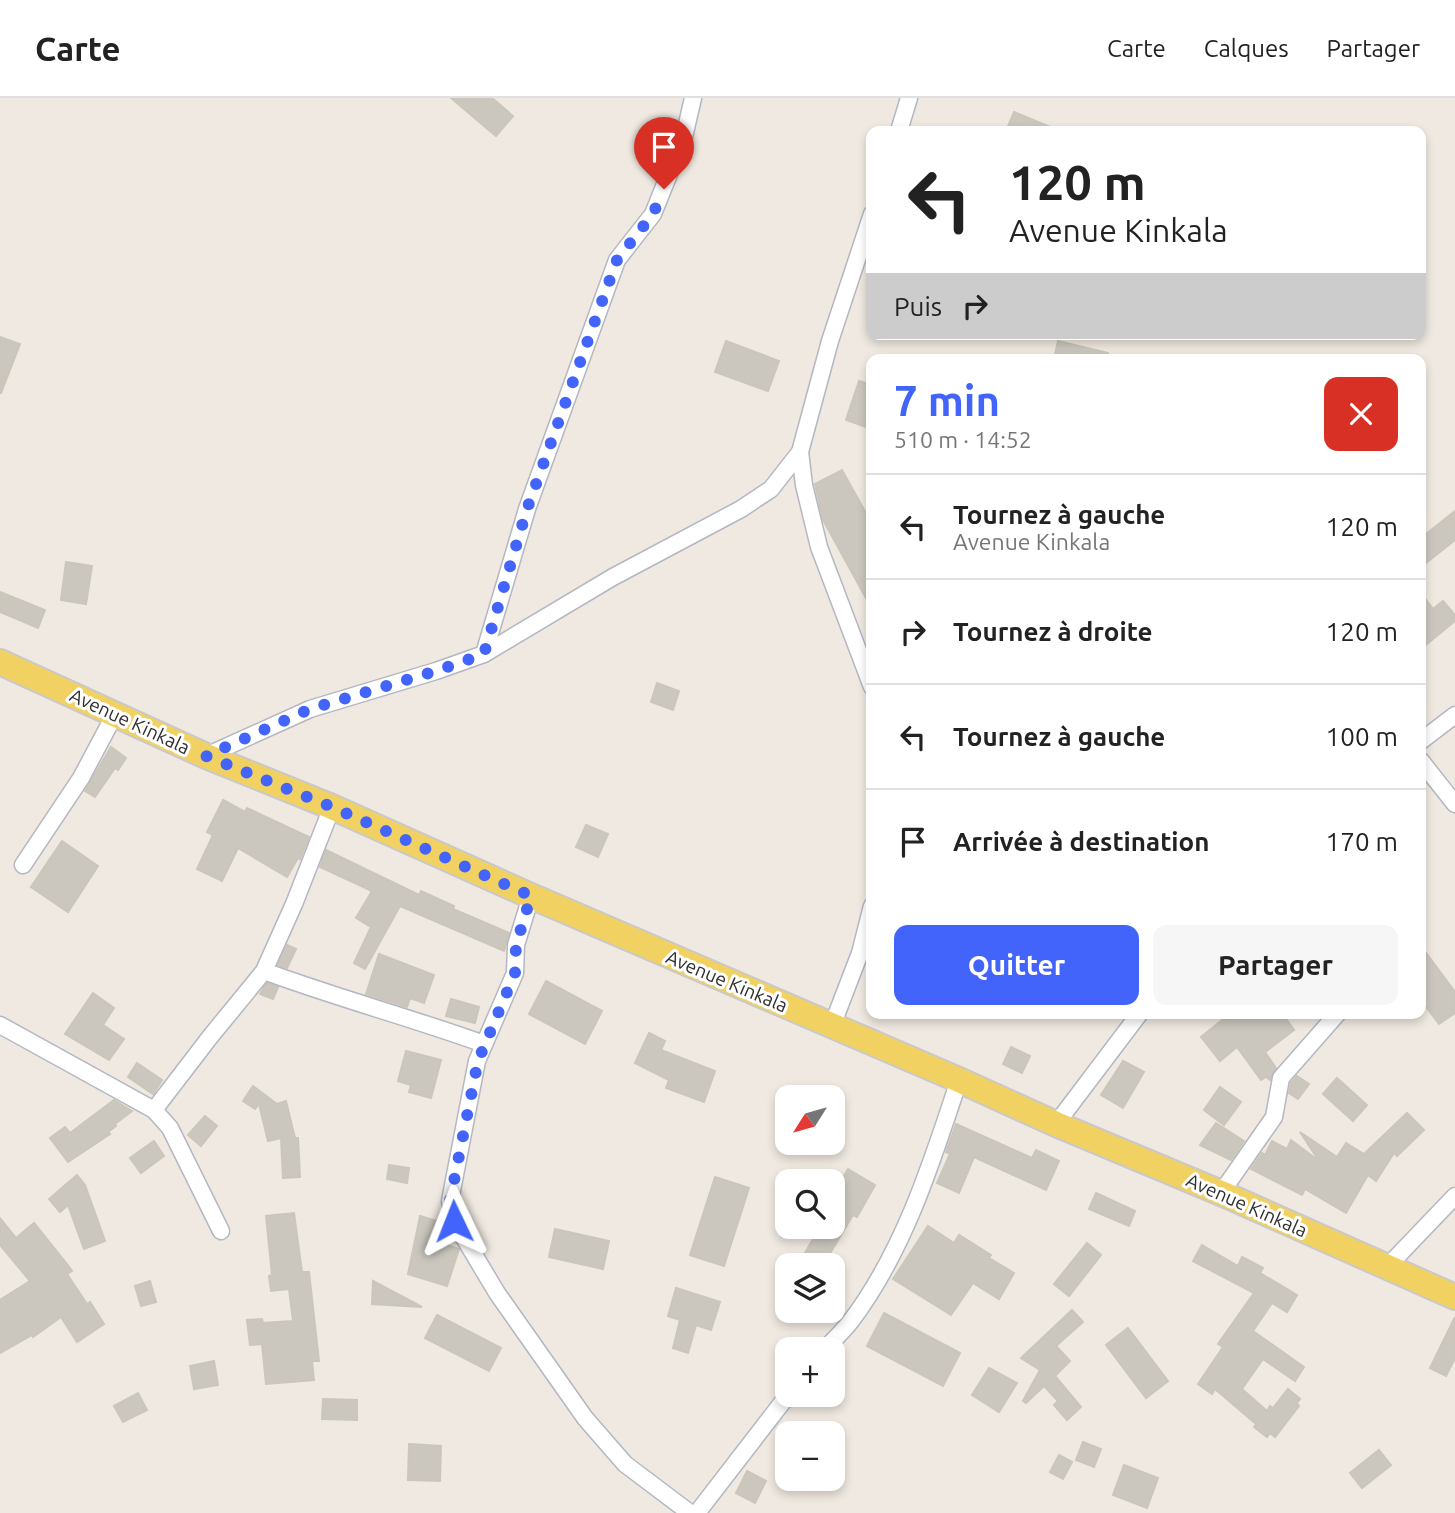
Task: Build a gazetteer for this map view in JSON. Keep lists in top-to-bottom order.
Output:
{
  "streets": {
    "main road": ["Avenue Kinkala"]
  },
  "north": "bottom left",
  "page": {
    "header": "Carte",
    "nav": ["Carte", "Calques", "Partager"],
    "turn": ["120 m", "Avenue Kinkala"],
    "then": "Puis",
    "heading": ["7 min", "510 m · 14:52"],
    "list": [
      {
        "name": "Tournez à gauche",
        "note": "Avenue Kinkala",
        "value": "120 m"
      },
      {
        "name": "Tournez à droite",
        "value": "120 m"
      },
      {
        "name": "Tournez à gauche",
        "value": "100 m"
      },
      {
        "name": "Arrivée à destination",
        "value": "170 m"
      }
    ],
    "buttons": ["Quitter", "Partager"],
    "map_buttons": ["+", "−"]
  }
}
